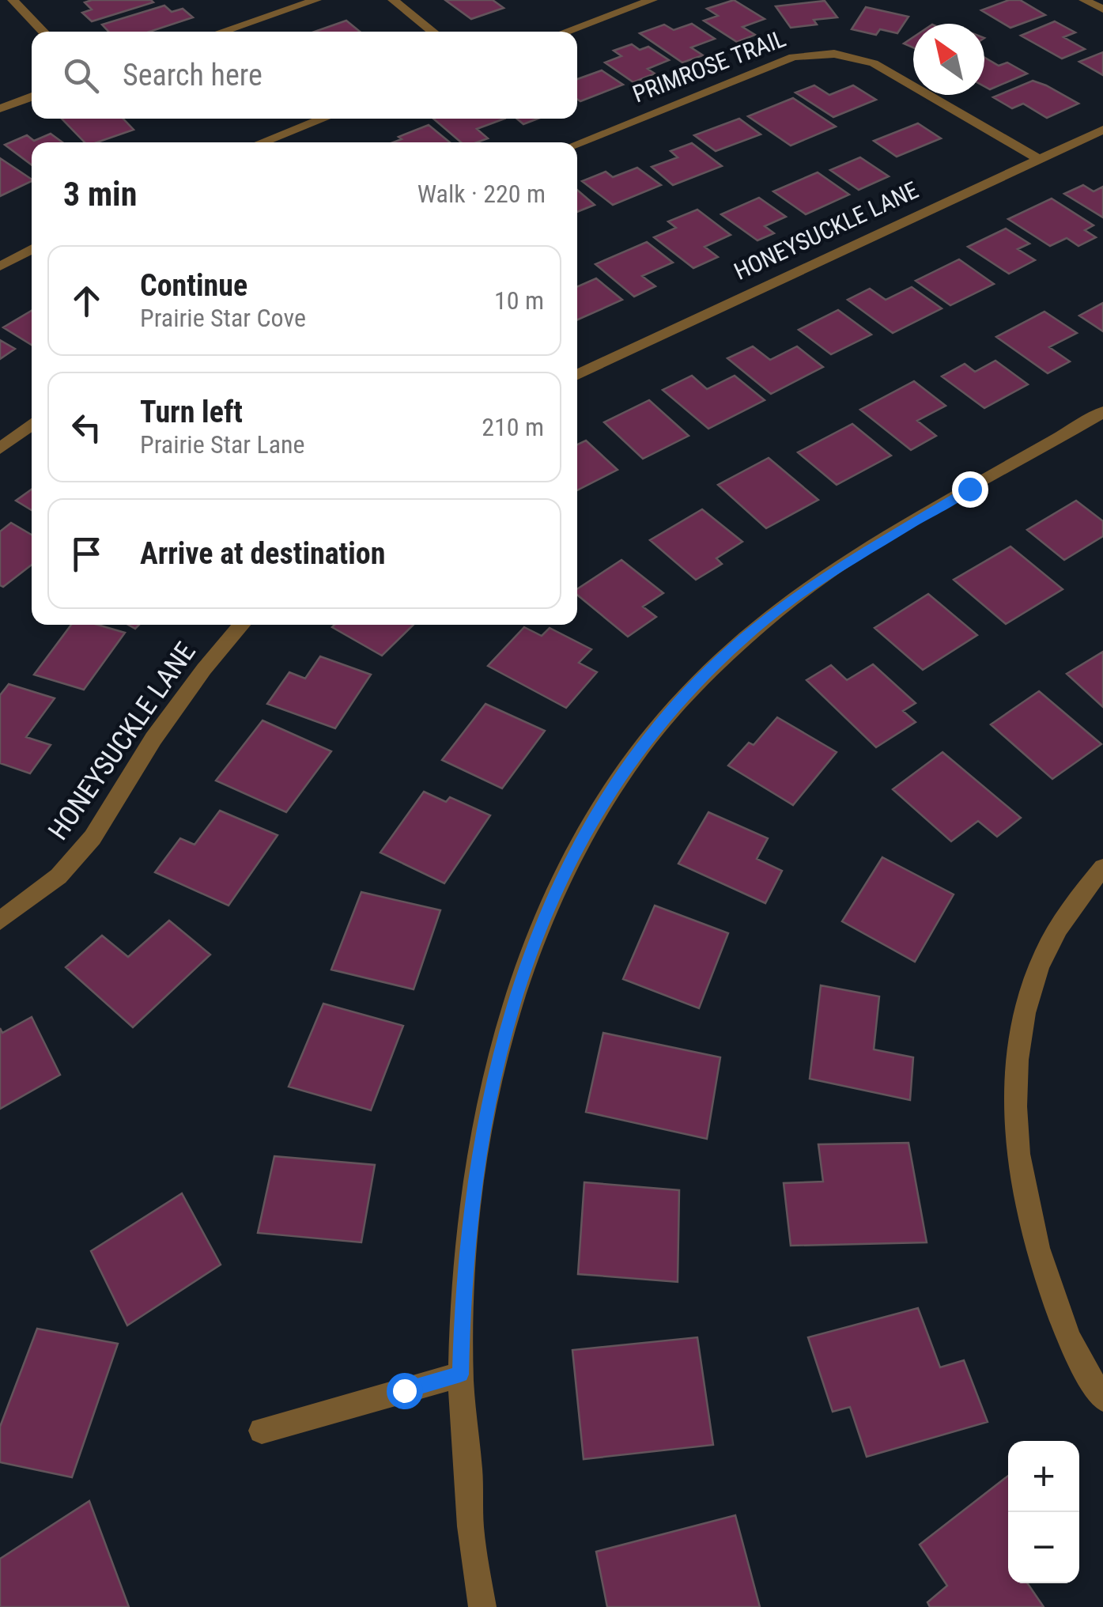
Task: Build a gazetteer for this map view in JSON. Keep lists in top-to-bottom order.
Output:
{
  "streets": {
    "street": ["PRIMROSE TRAIL", "HONEYSUCKLE LANE"]
  },
  "crossings": [
    ["PRIMROSE TRAIL", "HONEYSUCKLE LANE"]
  ],
  "north": "top left",
  "page": {
    "search": "Search here",
    "heading": ["3 min", "Walk · 220 m"],
    "list": [
      ["Continue", "Prairie Star Cove", "10 m"],
      ["Turn left", "Prairie Star Lane", "210 m"],
      "Arrive at destination"
    ],
    "map_buttons": ["+", "−"]
  }
}
